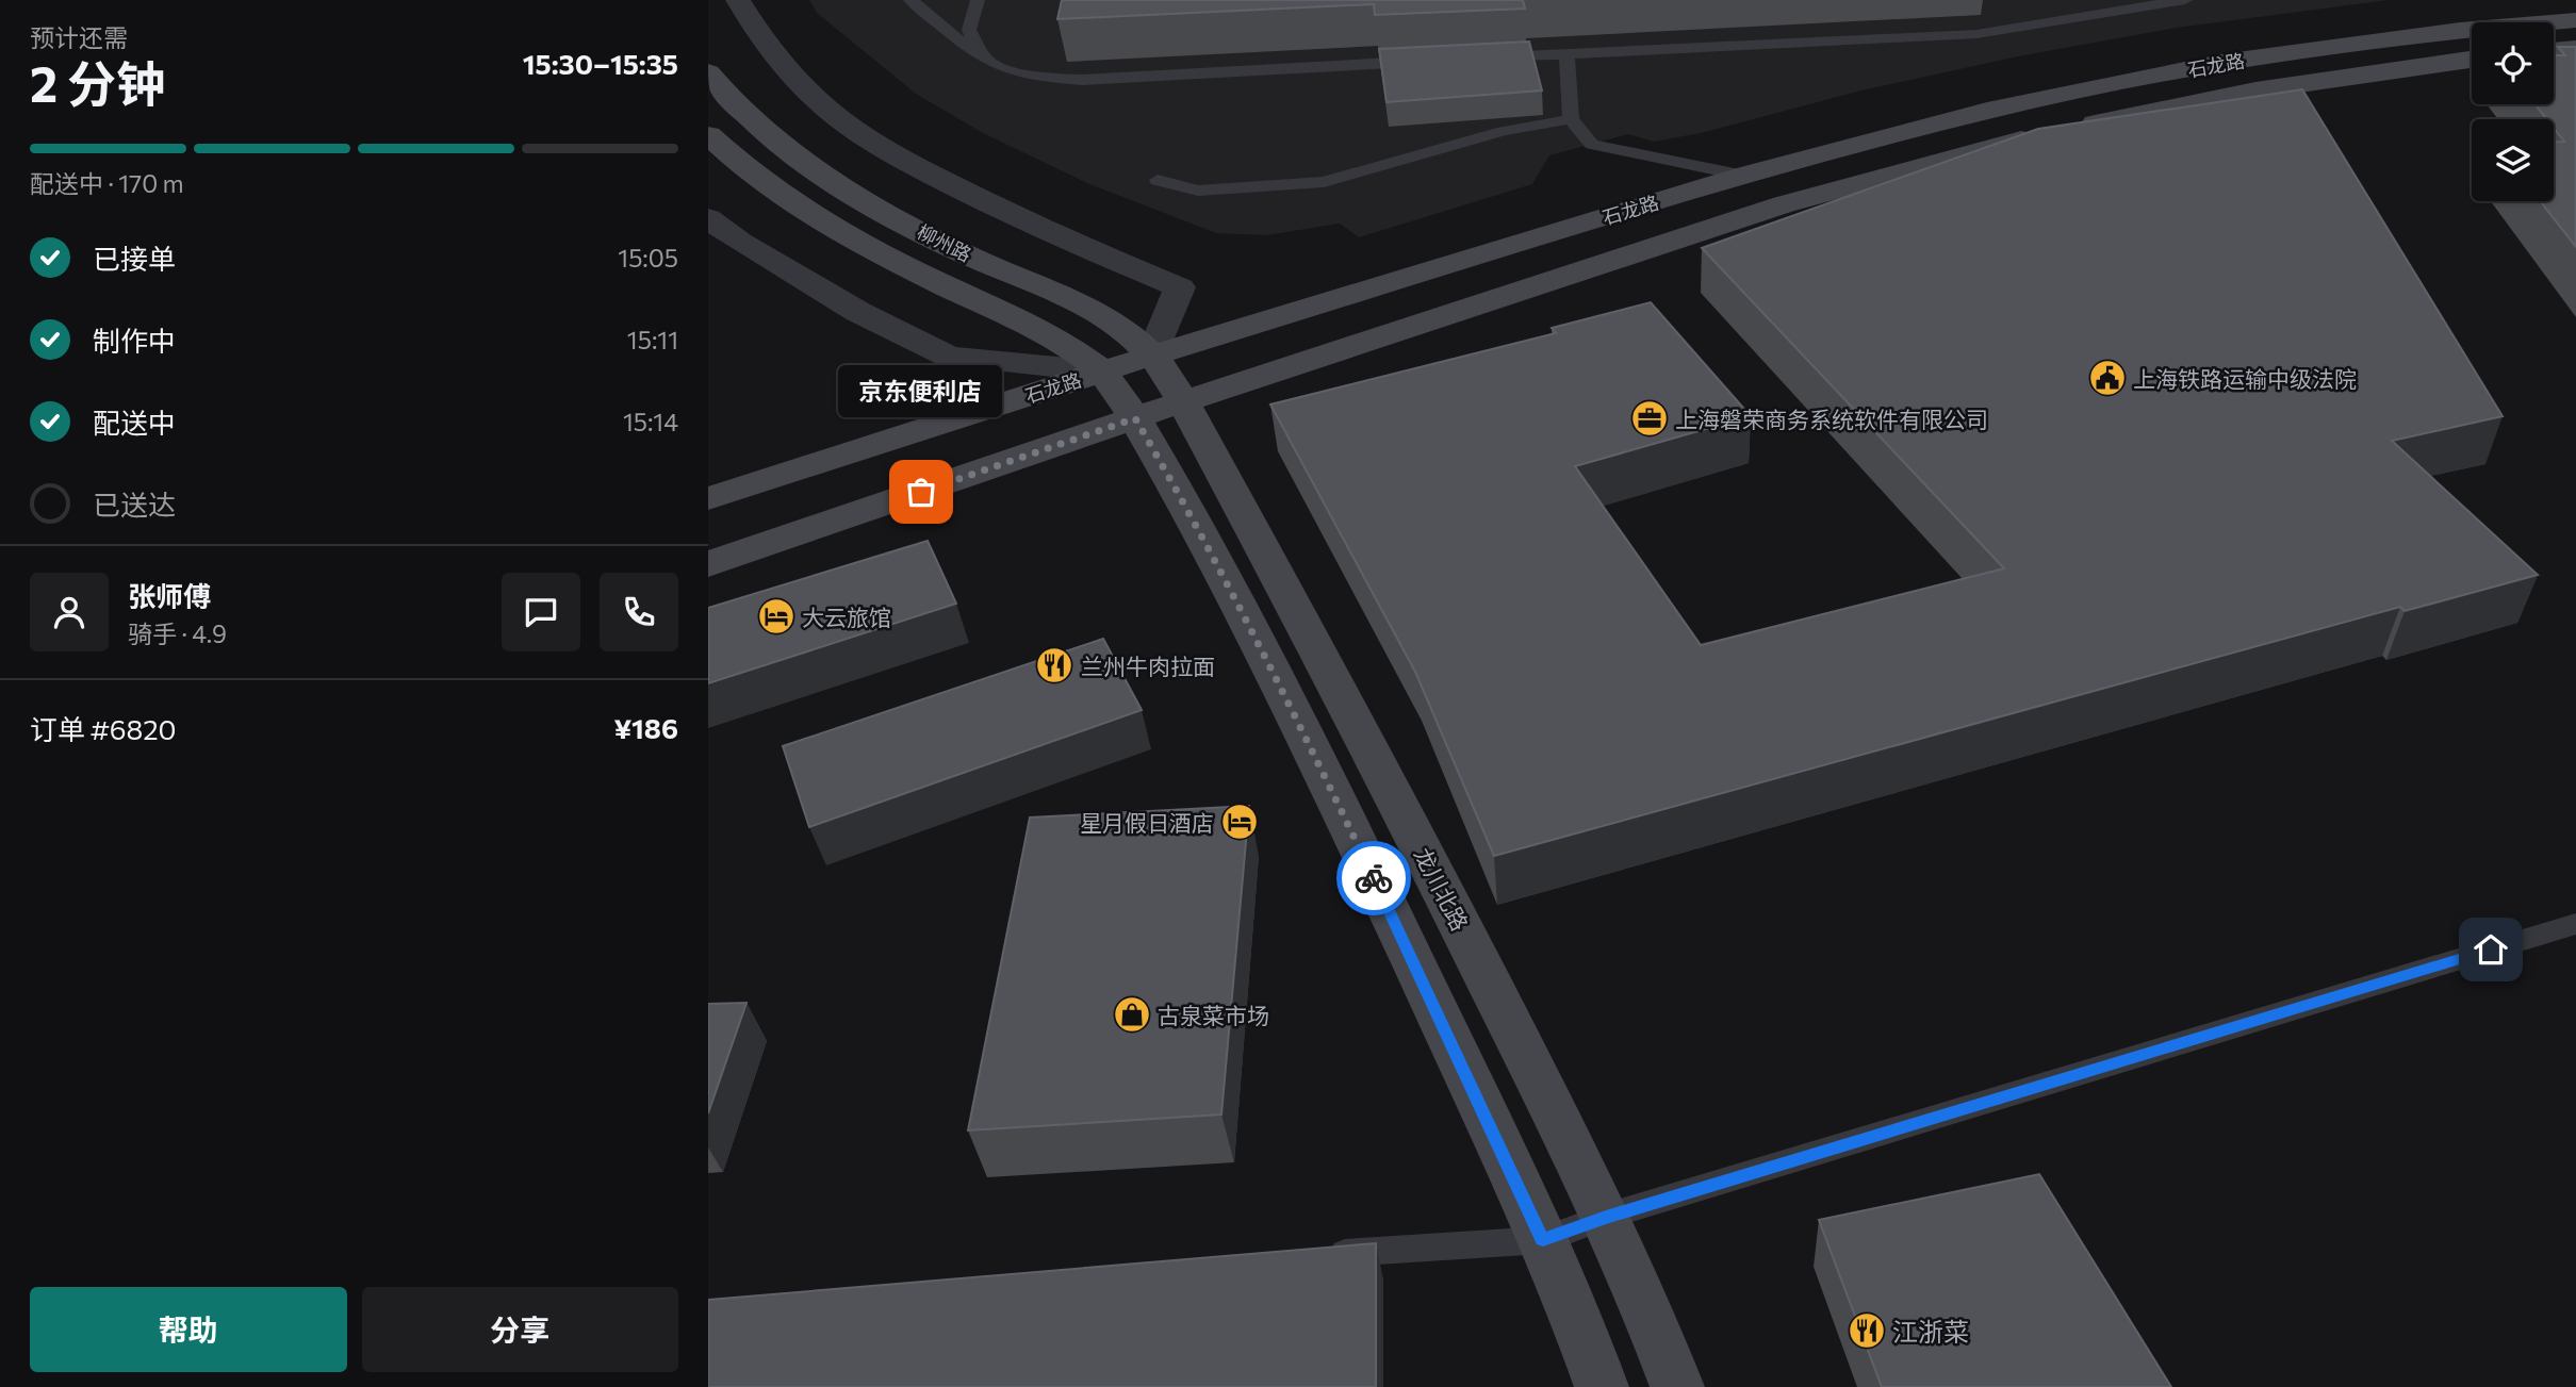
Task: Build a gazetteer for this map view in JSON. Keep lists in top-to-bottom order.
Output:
{
  "streets": {
    "main road": ["石龙路", "柳州路", "龙川北路"]
  },
  "crossings": [
    ["石龙路", "柳州路"],
    ["石龙路", "龙川北路"],
    ["柳州路", "龙川北路"]
  ],
  "places": {
    "public building": ["上海铁路运输中级法院"],
    "office": ["上海磐荣商务系统软件有限公司"],
    "other": ["京东便利店"],
    "hotel": ["大云旅馆", "星月假日酒店"],
    "restaurant": ["兰州牛肉拉面", "江浙菜"],
    "shop": ["古泉菜市场"]
  },
  "page": {
    "heading": ["2 分钟", "预计还需", "15:30–15:35"],
    "panel": [
      "张师傅",
      "骑手 · 4.9",
      "订单 #6820",
      "¥186"
    ],
    "bar": "配送中 · 170 m",
    "list": [
      ["已接单", "15:05"],
      ["制作中", "15:11"],
      ["配送中", "15:14"],
      "已送达"
    ],
    "bubble": "京东便利店",
    "buttons": ["帮助", "分享"]
  }
}
